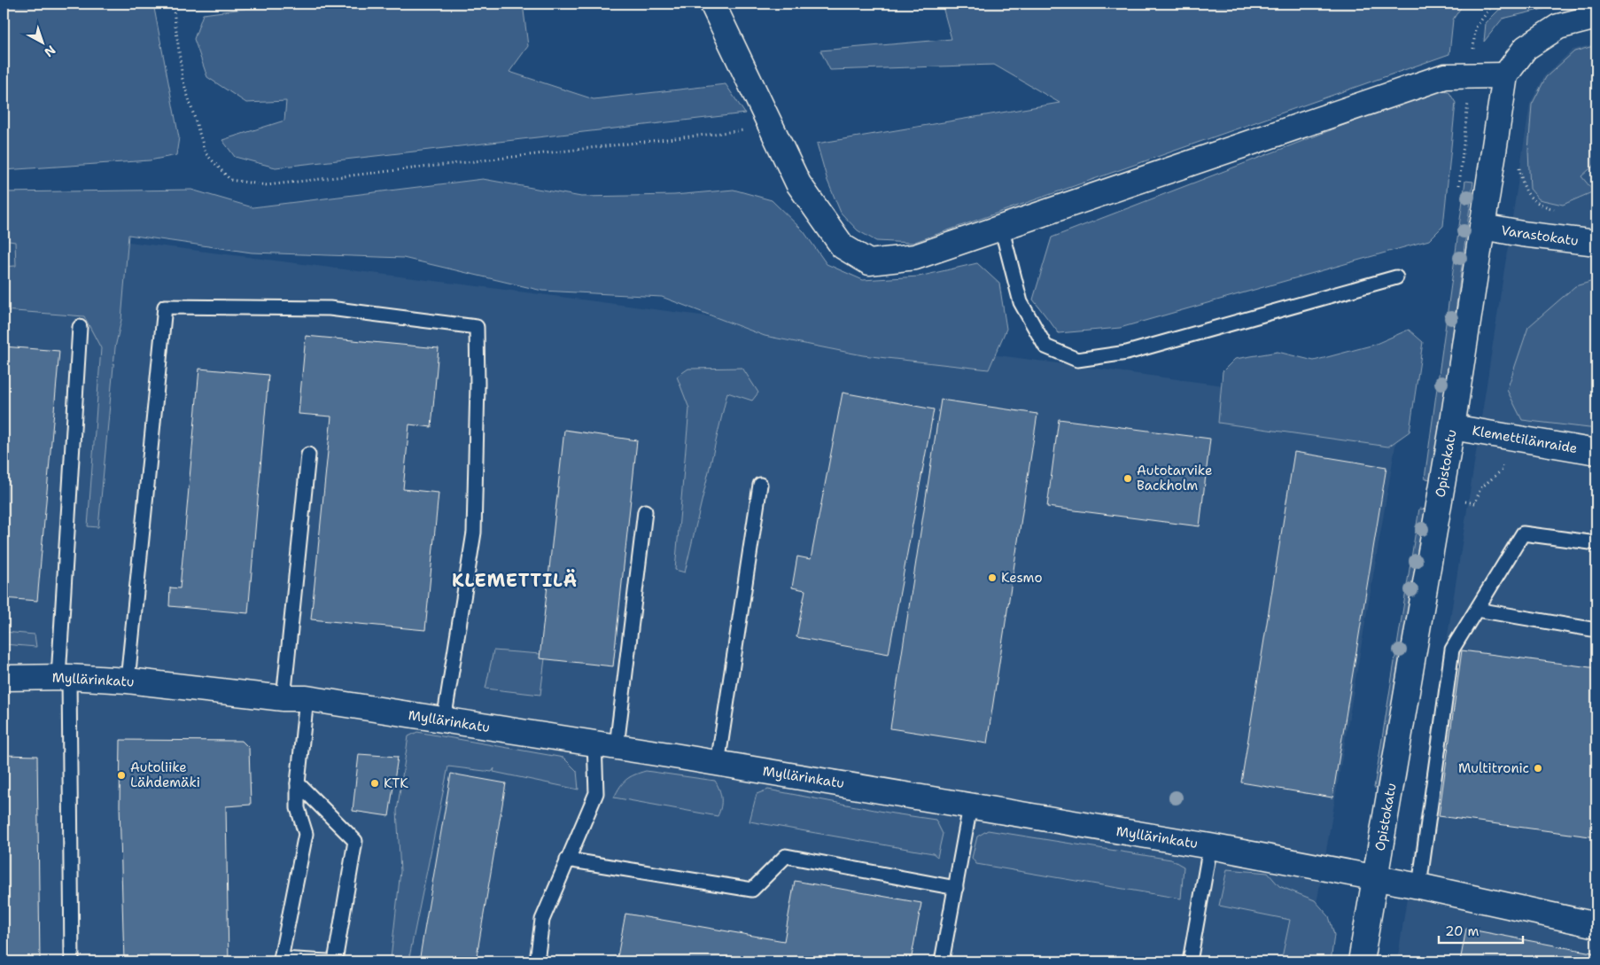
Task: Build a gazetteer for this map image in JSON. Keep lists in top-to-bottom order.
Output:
{
  "streets": {
    "street": [
      "Varastokatu",
      "Klemettilänraide",
      "Opistokatu",
      "Myllärinkatu"
    ]
  },
  "crossings": [
    ["Varastokatu", "Opistokatu"],
    ["Klemettilänraide", "Opistokatu"],
    ["Opistokatu", "Myllärinkatu"]
  ],
  "districts": ["KLEMETTILÄ"],
  "places": [
    "Autotarvike Backholm",
    "Kesmo",
    "Multitronic",
    "Autoliike Lähdemäki",
    "KTK"
  ],
  "scale_bar": "20 m",
  "north": "bottom right"
}
